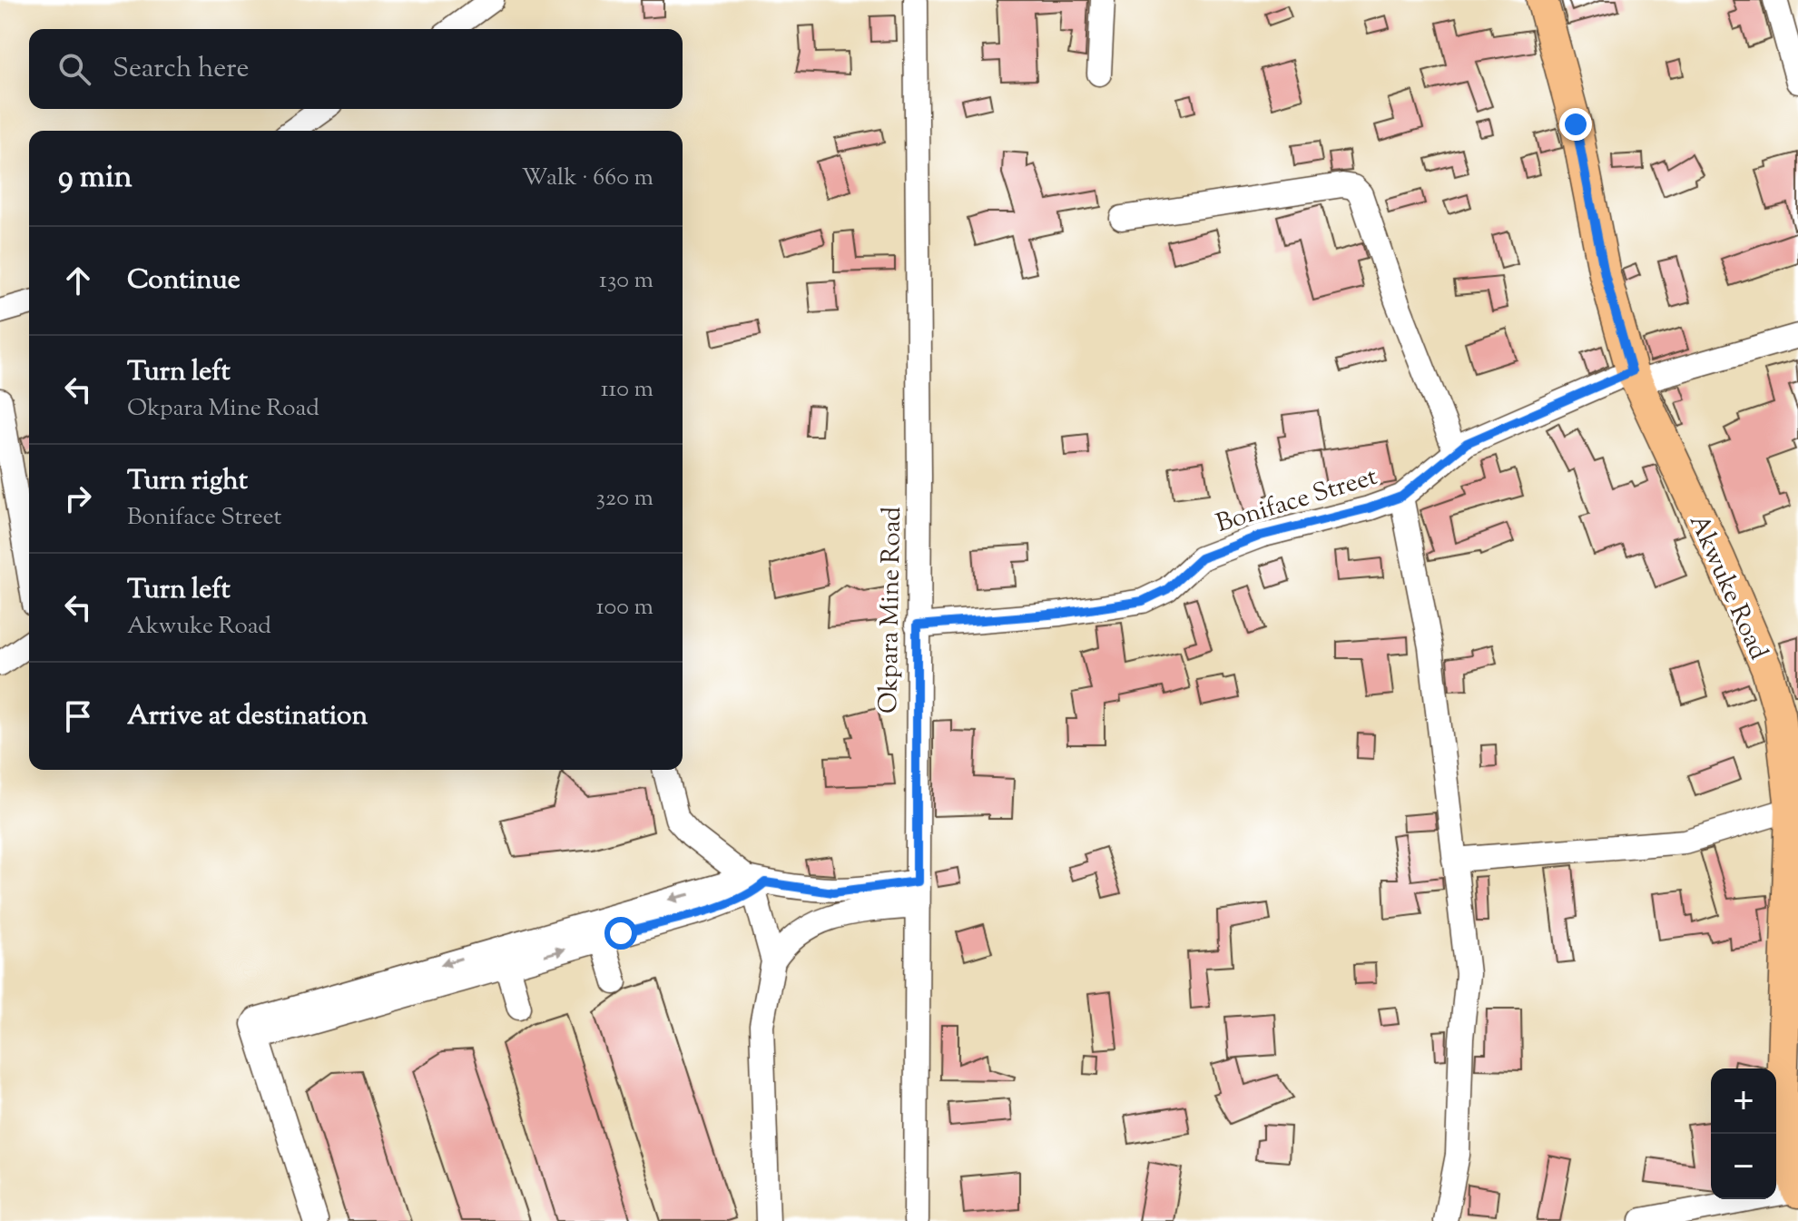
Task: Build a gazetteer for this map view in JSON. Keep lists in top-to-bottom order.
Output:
{
  "streets": {
    "main road": ["Akwuke Road"],
    "street": ["Boniface Street", "Okpara Mine Road"]
  },
  "crossings": [
    ["Boniface Street", "Akwuke Road"],
    ["Boniface Street", "Okpara Mine Road"]
  ],
  "page": {
    "search": "Search here",
    "heading": ["9 min", "Walk · 660 m"],
    "list": [
      ["Continue", "130 m"],
      ["Turn left", "Okpara Mine Road", "110 m"],
      ["Turn right", "Boniface Street", "320 m"],
      ["Turn left", "Akwuke Road", "100 m"],
      "Arrive at destination"
    ],
    "map_buttons": ["+", "−"]
  }
}
